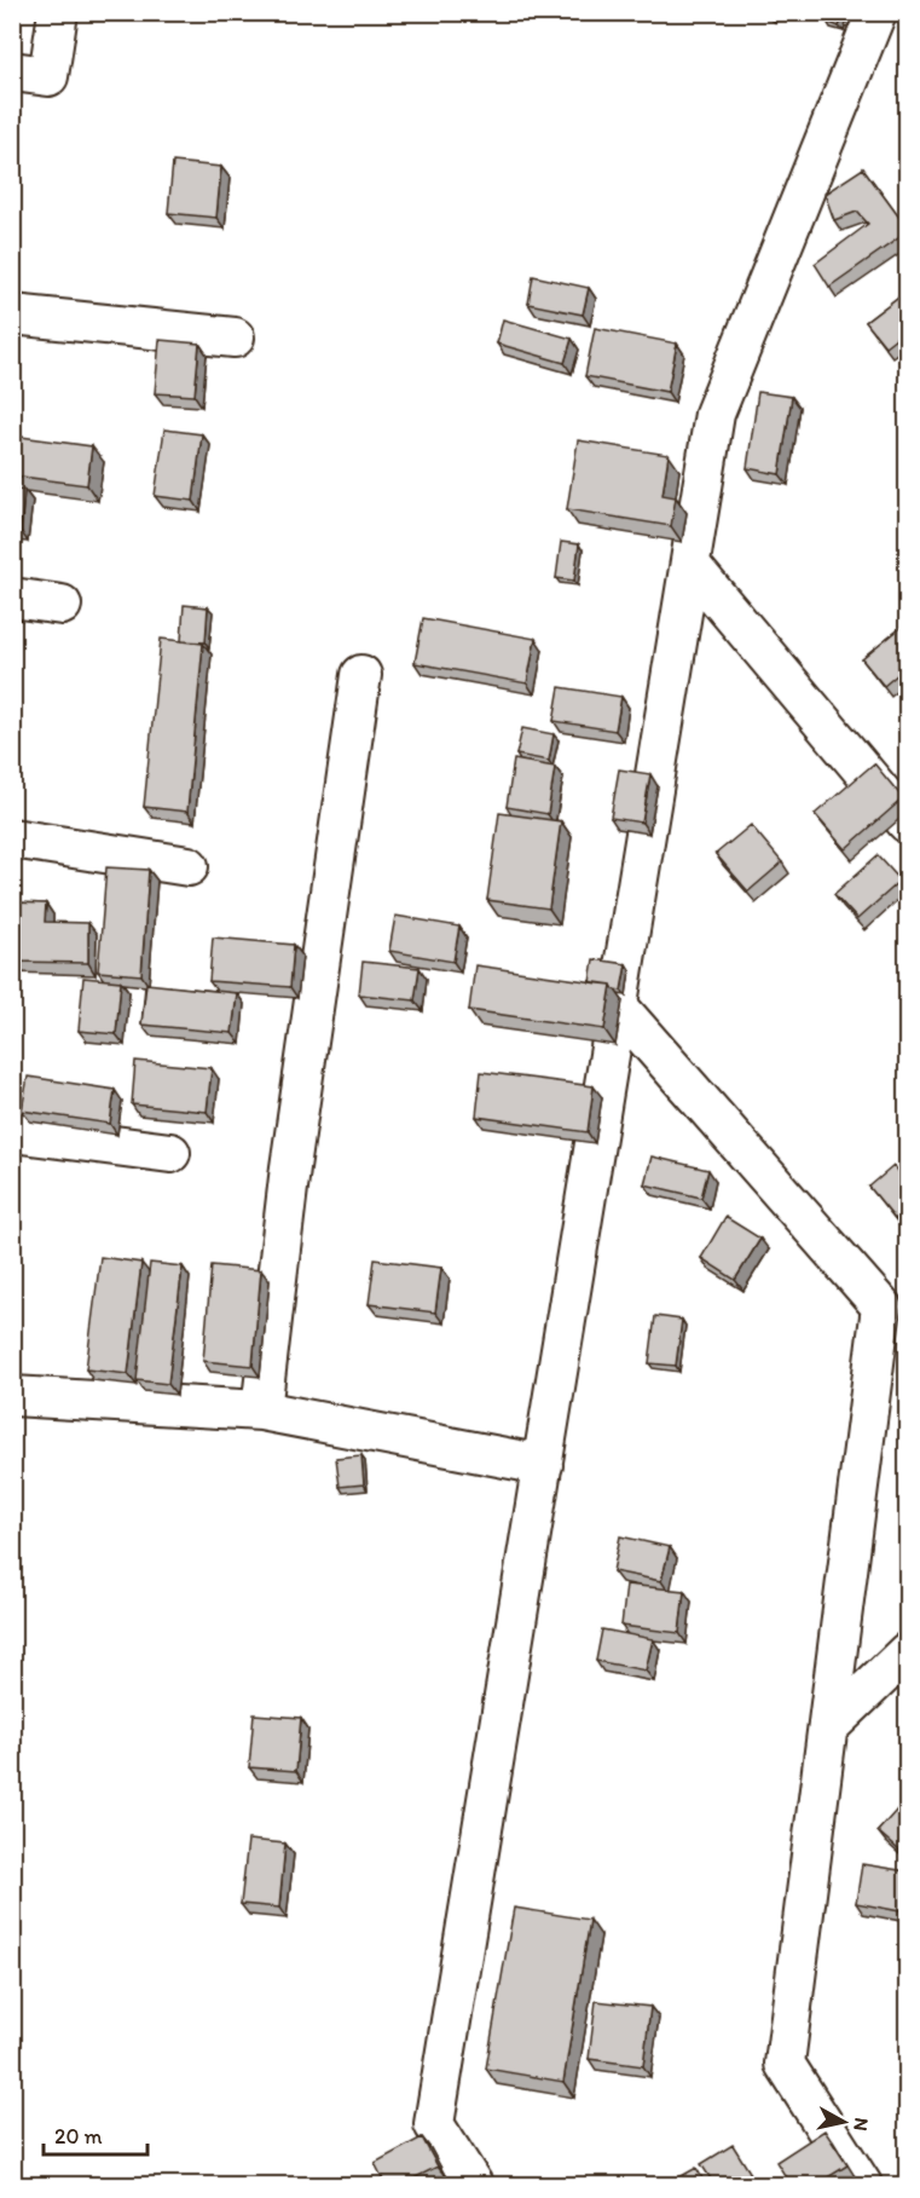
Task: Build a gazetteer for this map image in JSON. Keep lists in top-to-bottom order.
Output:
{
  "scale_bar": "20 m",
  "north": "right"
}
